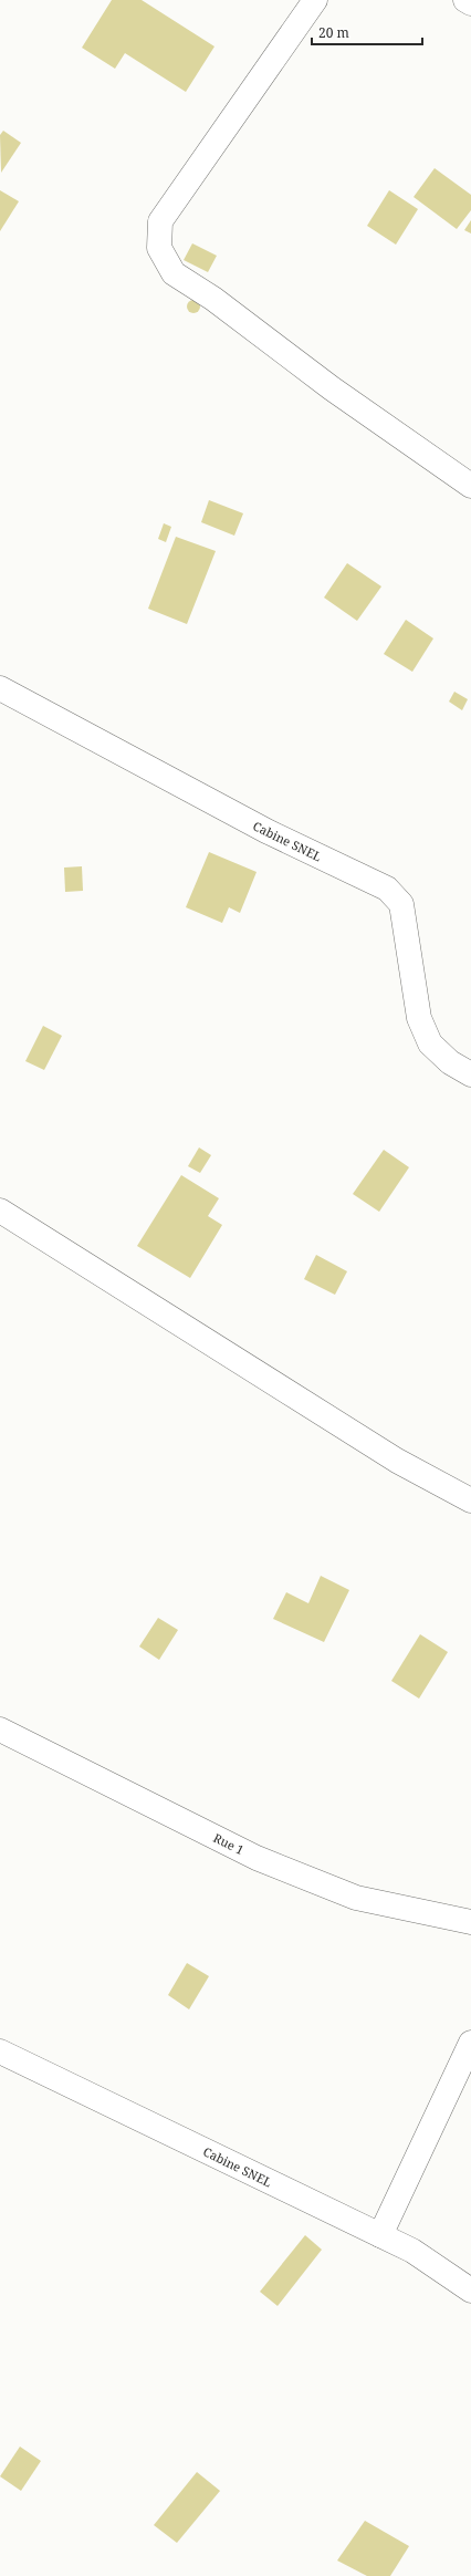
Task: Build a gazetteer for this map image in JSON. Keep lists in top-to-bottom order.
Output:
{
  "streets": {
    "street": ["Cabine SNEL", "Rue 1"]
  },
  "scale_bar": "20 m"
}
